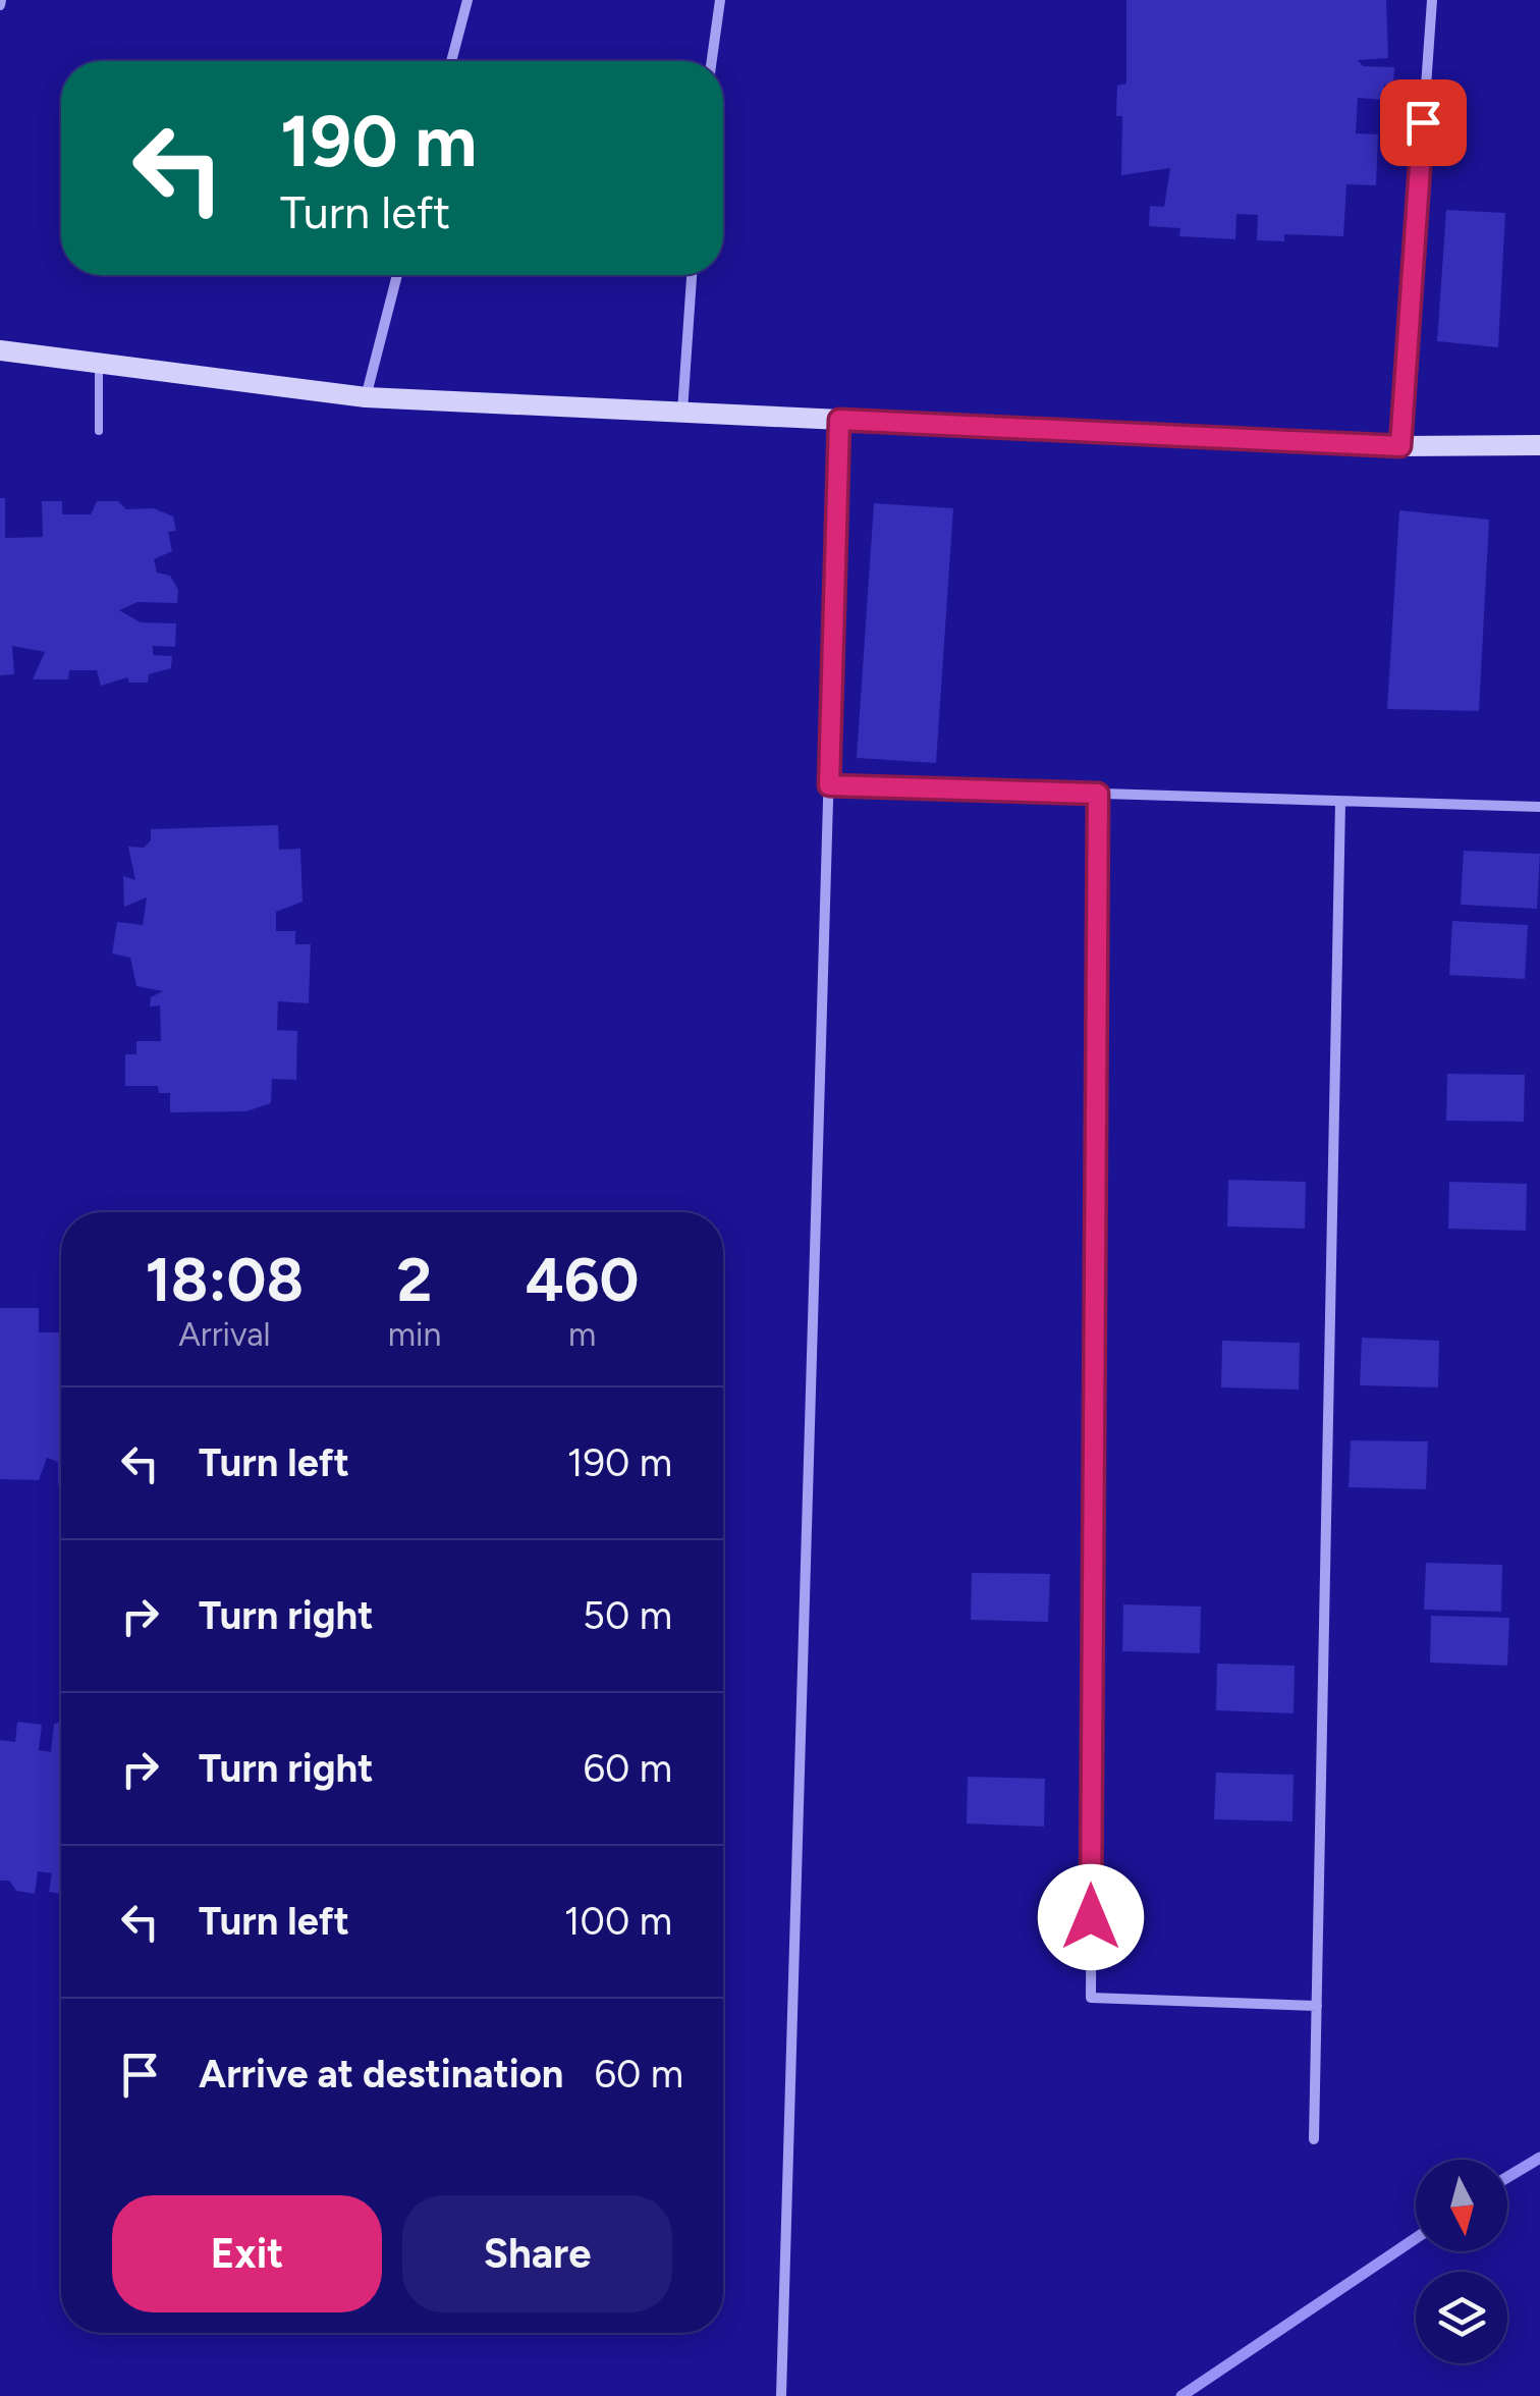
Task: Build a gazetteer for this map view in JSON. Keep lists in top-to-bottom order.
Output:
{
  "north": "bottom",
  "page": {
    "turn": ["190 m", "Turn left"],
    "eta": [
      "18:08",
      "Arrival",
      "2",
      "min",
      "460",
      "m"
    ],
    "list": [
      {
        "name": "Turn left",
        "value": "190 m"
      },
      {
        "name": "Turn right",
        "value": "50 m"
      },
      {
        "name": "Turn right",
        "value": "60 m"
      },
      {
        "name": "Turn left",
        "value": "100 m"
      },
      {
        "name": "Arrive at destination",
        "value": "60 m"
      }
    ],
    "buttons": ["Exit", "Share"]
  }
}
